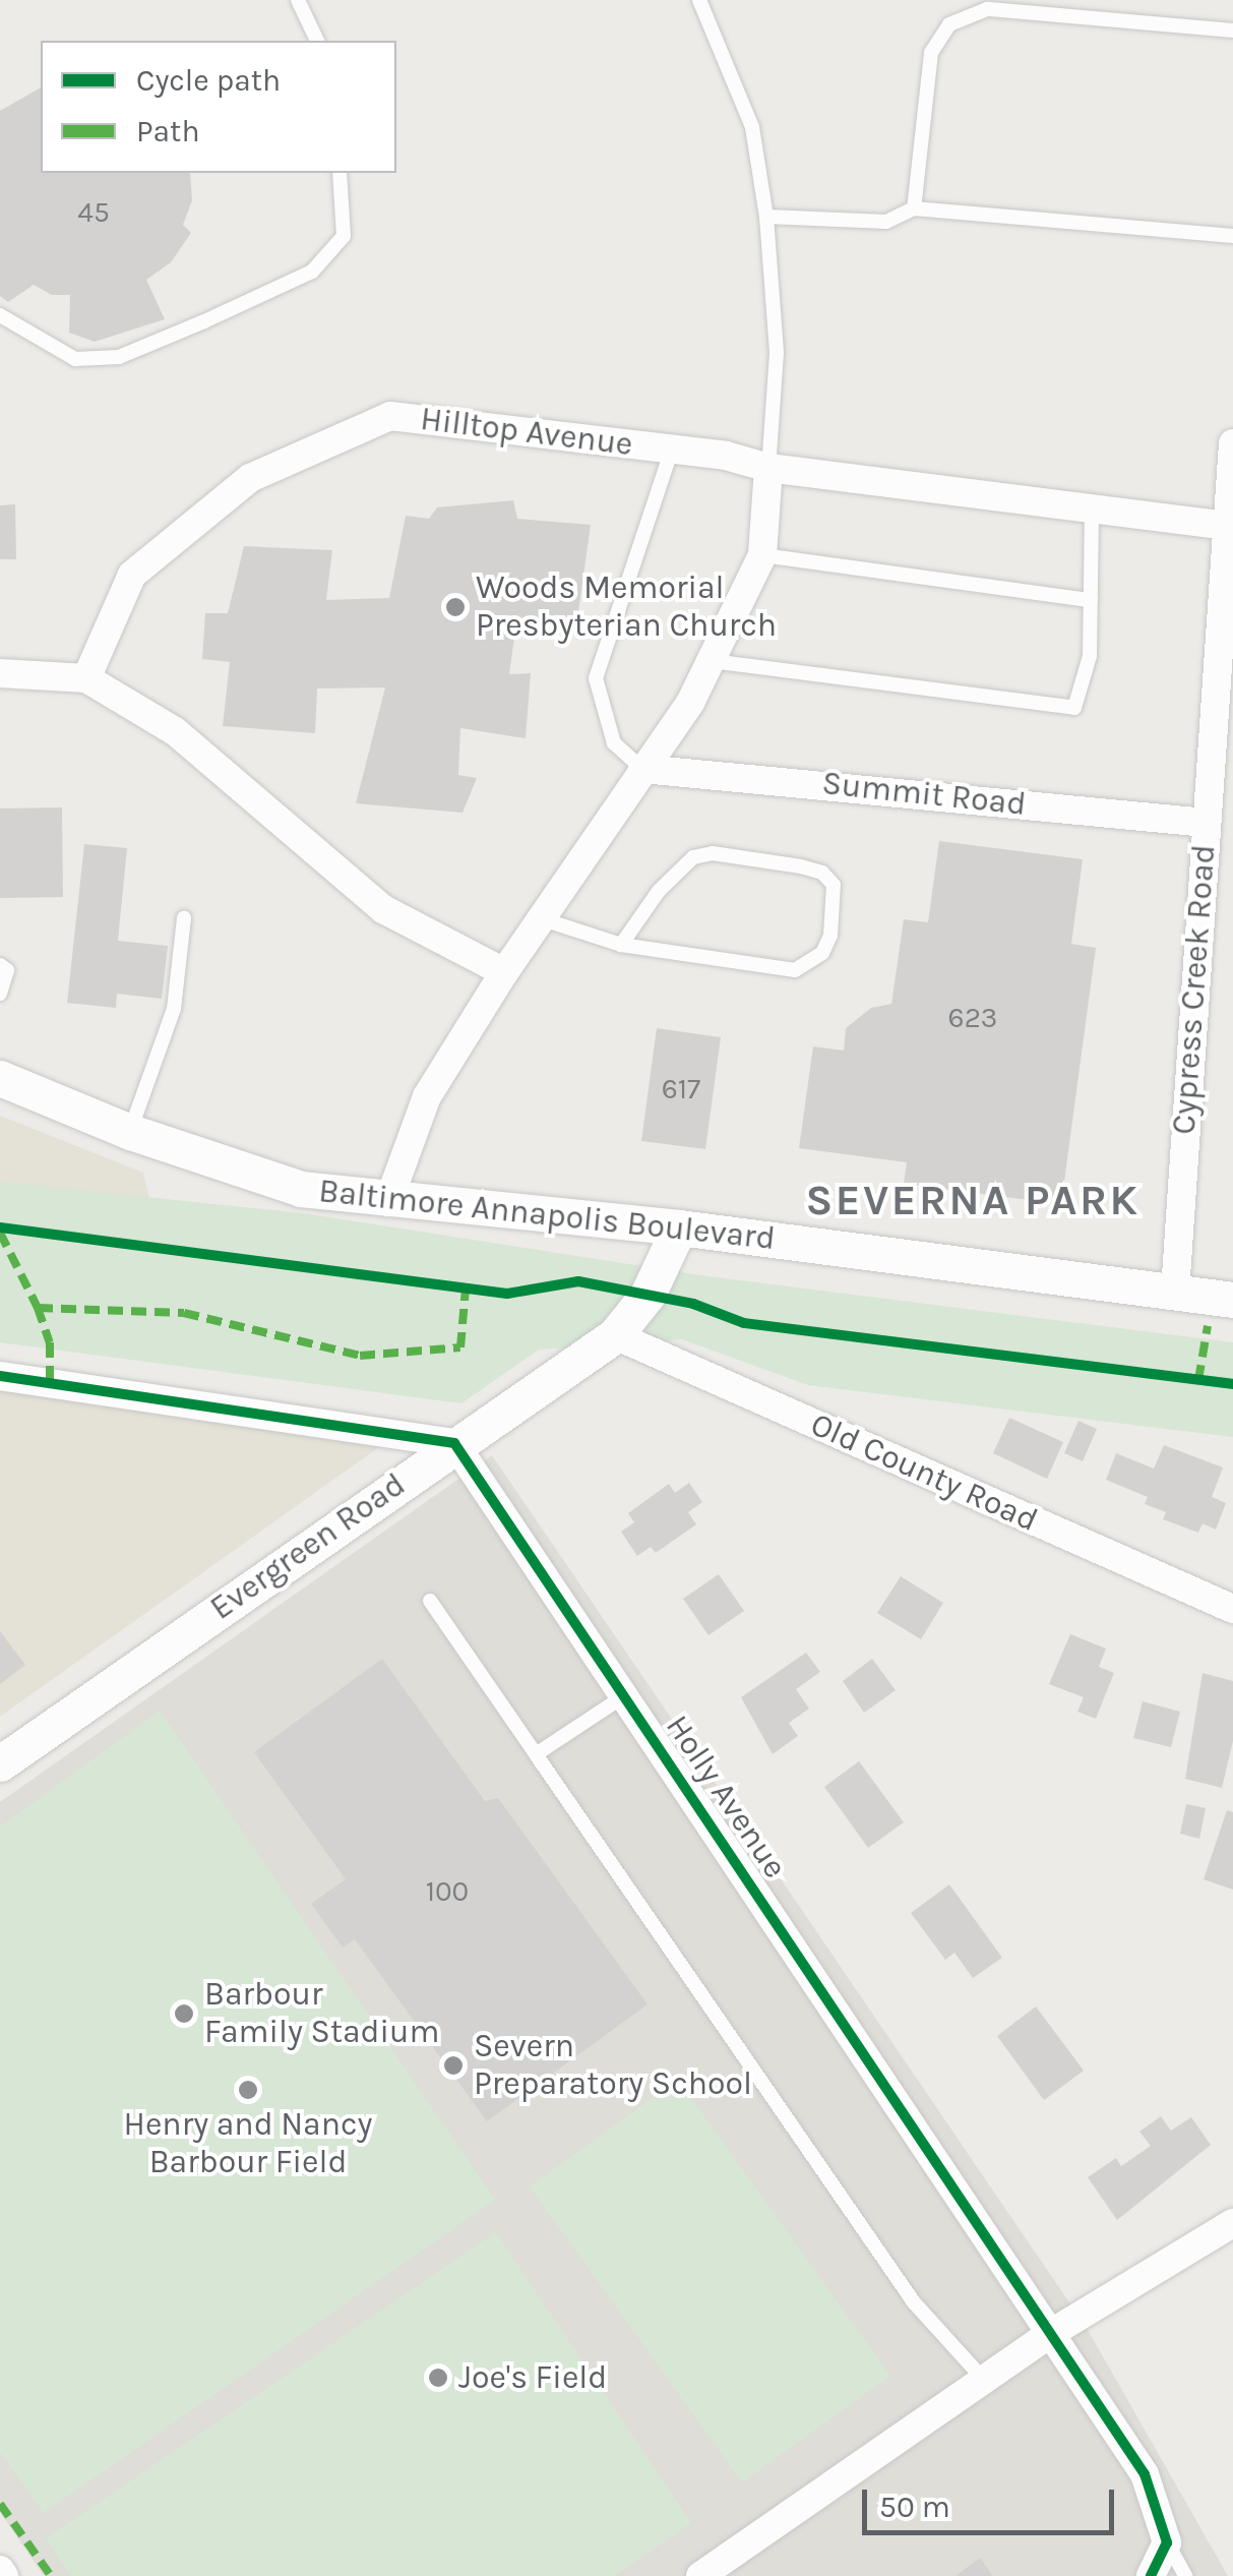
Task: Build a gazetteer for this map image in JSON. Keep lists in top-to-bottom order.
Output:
{
  "streets": {
    "street": [
      "Hilltop Avenue",
      "Summit Road",
      "Cypress Creek Road",
      "Baltimore Annapolis Boulevard",
      "Old County Road",
      "Evergreen Road",
      "Holly Avenue"
    ]
  },
  "crossings": [
    ["Hilltop Avenue", "Cypress Creek Road"],
    ["Summit Road", "Cypress Creek Road"],
    ["Cypress Creek Road", "Baltimore Annapolis Boulevard"],
    ["Baltimore Annapolis Boulevard", "Evergreen Road"],
    ["Old County Road", "Evergreen Road"],
    ["Evergreen Road", "Holly Avenue"]
  ],
  "districts": ["SEVERNA PARK"],
  "places": [
    "Woods Memorial Presbyterian Church",
    "Barbour Family Stadium",
    "Severn Preparatory School",
    "Henry and Nancy Barbour Field",
    "Joe's Field"
  ],
  "house_numbers": [
    "45",
    "623",
    "617",
    "100"
  ],
  "legend": ["Cycle path", "Path"],
  "scale_bar": "50 m"
}
